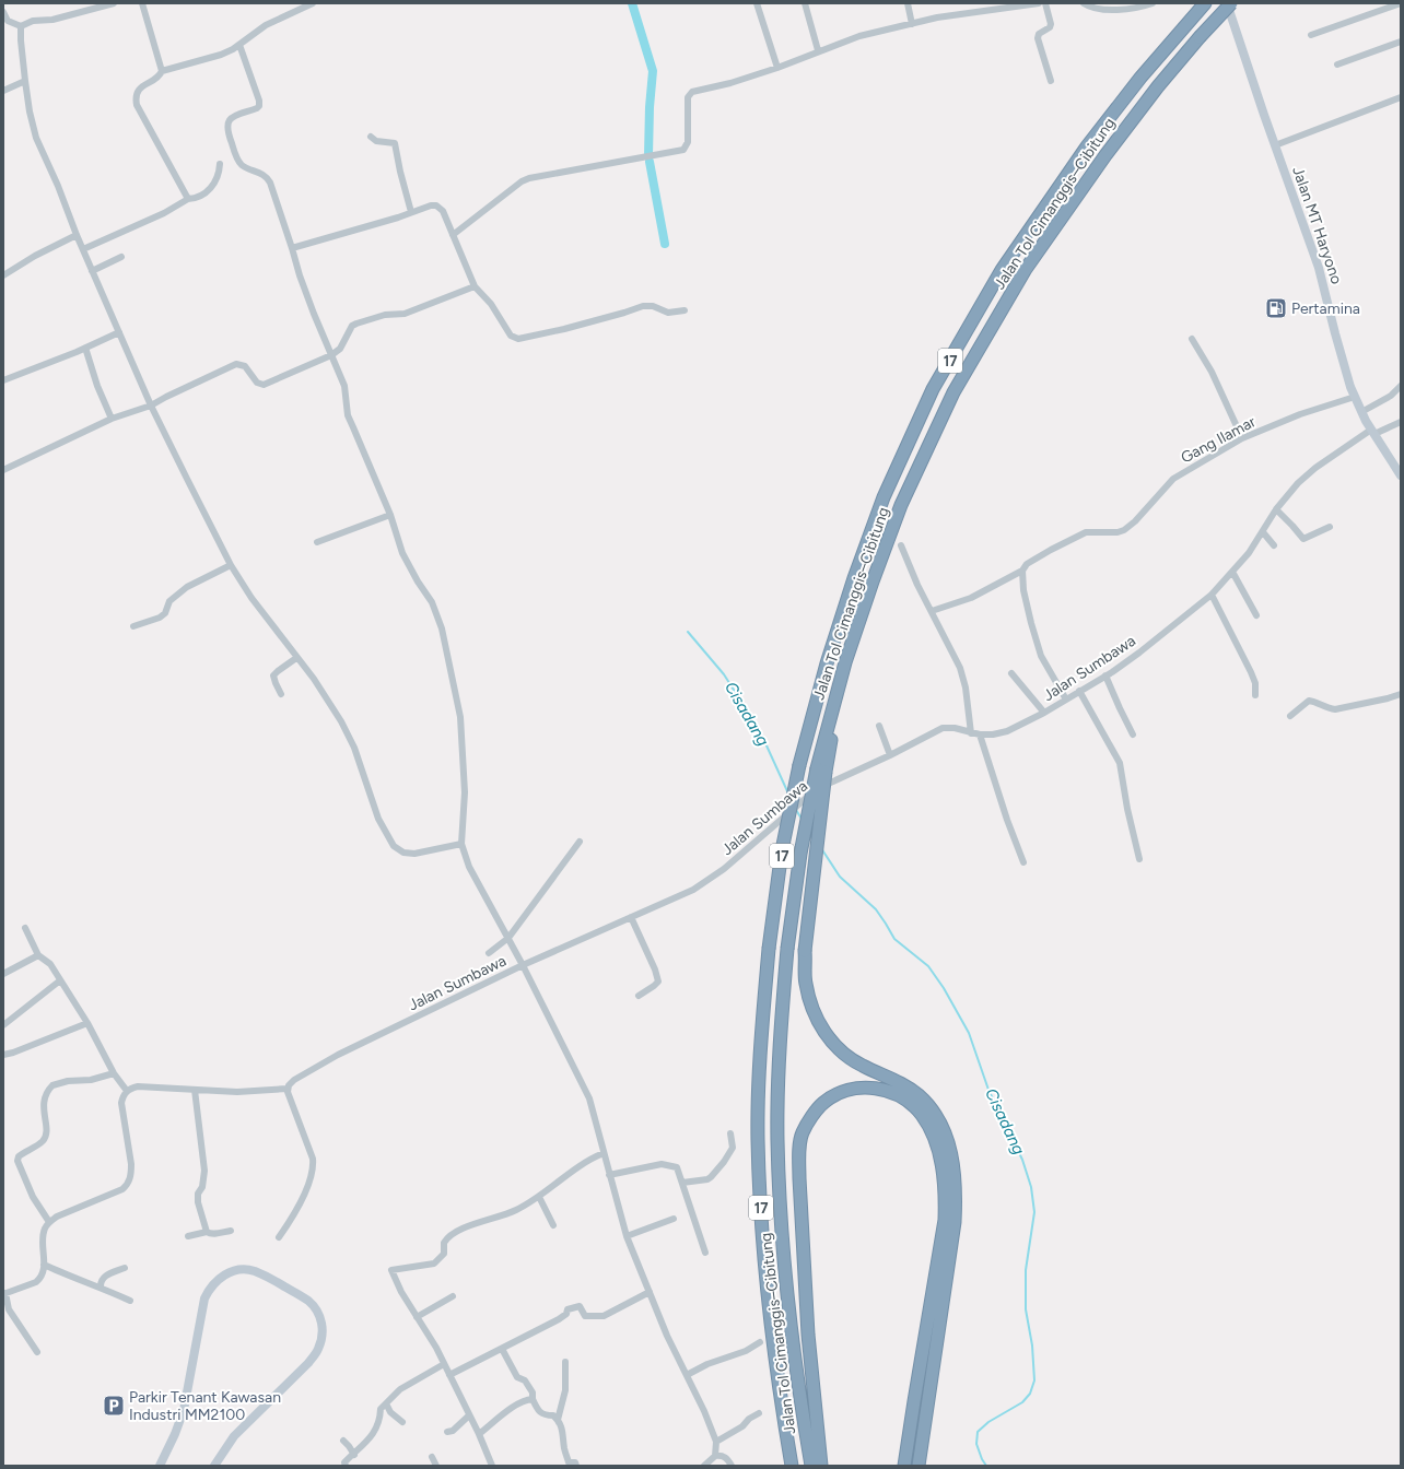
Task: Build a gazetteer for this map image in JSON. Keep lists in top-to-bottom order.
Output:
{
  "streets": {
    "highway": ["Jalan Tol Cimanggis–Cibitung", "17"],
    "main road": ["Jalan MT Haryono"],
    "street": ["Gang Ilamar", "Jalan Sumbawa"]
  },
  "crossings": [
    ["Jalan MT Haryono", "Gang Ilamar"],
    ["Jalan MT Haryono", "Jalan Sumbawa"]
  ],
  "water": ["Cisadang"],
  "places": {
    "fuel station": ["Pertamina"],
    "parking": ["Parkir Tenant Kawasan Industri MM2100"]
  }
}
